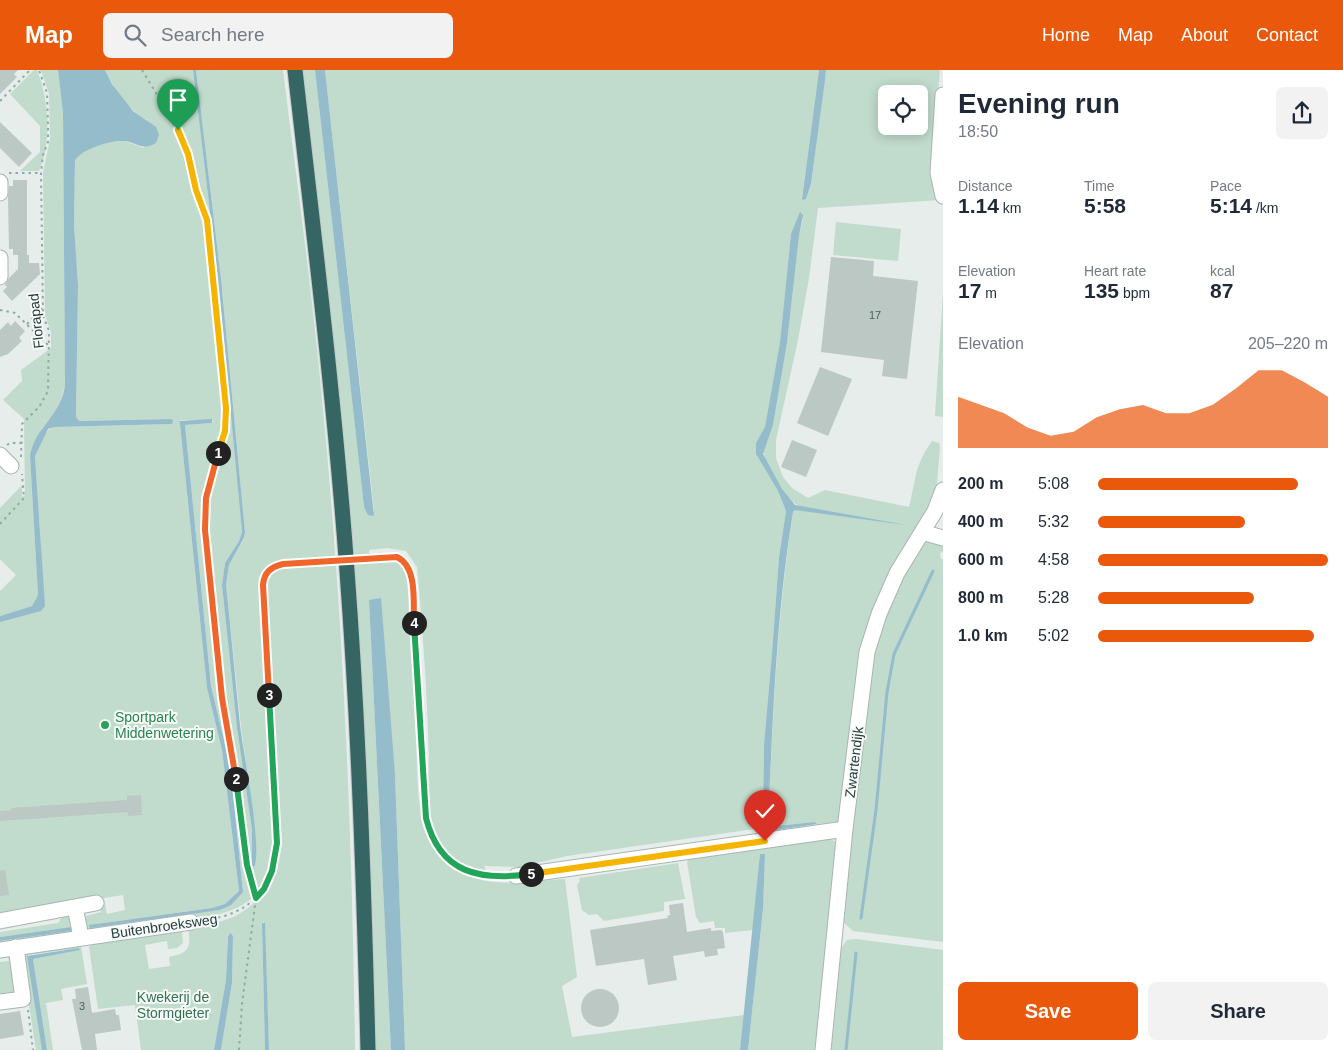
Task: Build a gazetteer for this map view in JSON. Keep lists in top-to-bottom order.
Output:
{
  "streets": {
    "street": ["Zwartendijk", "Buitenbroeksweg"],
    "path": ["Florapad"]
  },
  "parks": ["Kwekerij de Stormgieter"],
  "places": ["Sportpark Middenwetering"],
  "house_numbers": ["17", "3"],
  "page": {
    "header": "Map",
    "search": "Search here",
    "nav": [
      "Home",
      "Map",
      "About",
      "Contact"
    ],
    "heading": ["Evening run", "18:50"],
    "stats": [
      ["Distance", "1.14 km"],
      ["Time", "5:58"],
      ["Pace", "5:14 /km"],
      ["Elevation", "17 m"],
      ["Heart rate", "135 bpm"],
      ["kcal", "87"]
    ],
    "chart": ["Elevation", "205–220 m"],
    "pins": [
      "1",
      "4",
      "3",
      "2",
      "5"
    ],
    "list": [
      {
        "name": "200 m",
        "note": "5:08"
      },
      {
        "name": "400 m",
        "note": "5:32"
      },
      {
        "name": "600 m",
        "note": "4:58"
      },
      {
        "name": "800 m",
        "note": "5:28"
      },
      {
        "name": "1.0 km",
        "note": "5:02"
      }
    ],
    "buttons": ["Save", "Share"]
  }
}
